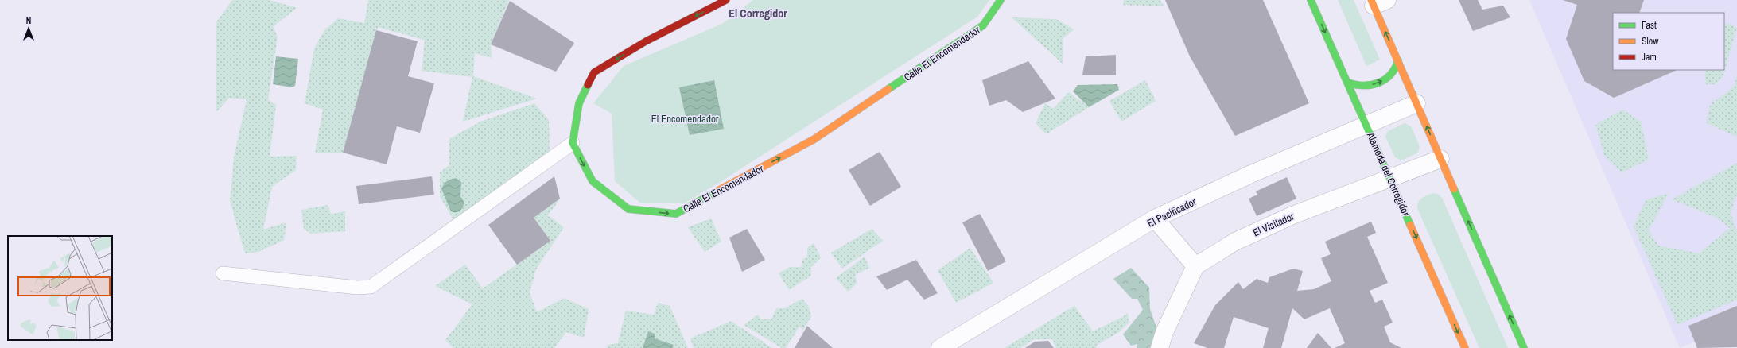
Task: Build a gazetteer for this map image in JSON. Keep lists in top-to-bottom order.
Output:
{
  "streets": {
    "main road": ["Calle El Encomendador", "Alameda del Corregidor"],
    "street": ["El Pacificador", "El Visitador"]
  },
  "crossings": [
    ["Alameda del Corregidor", "El Pacificador"],
    ["Alameda del Corregidor", "El Visitador"]
  ],
  "one_way": ["Calle El Encomendador"],
  "districts": ["El Corregidor"],
  "parks": ["El Encomendador"],
  "legend": ["Fast", "Slow", "Jam"],
  "north": "top"
}
